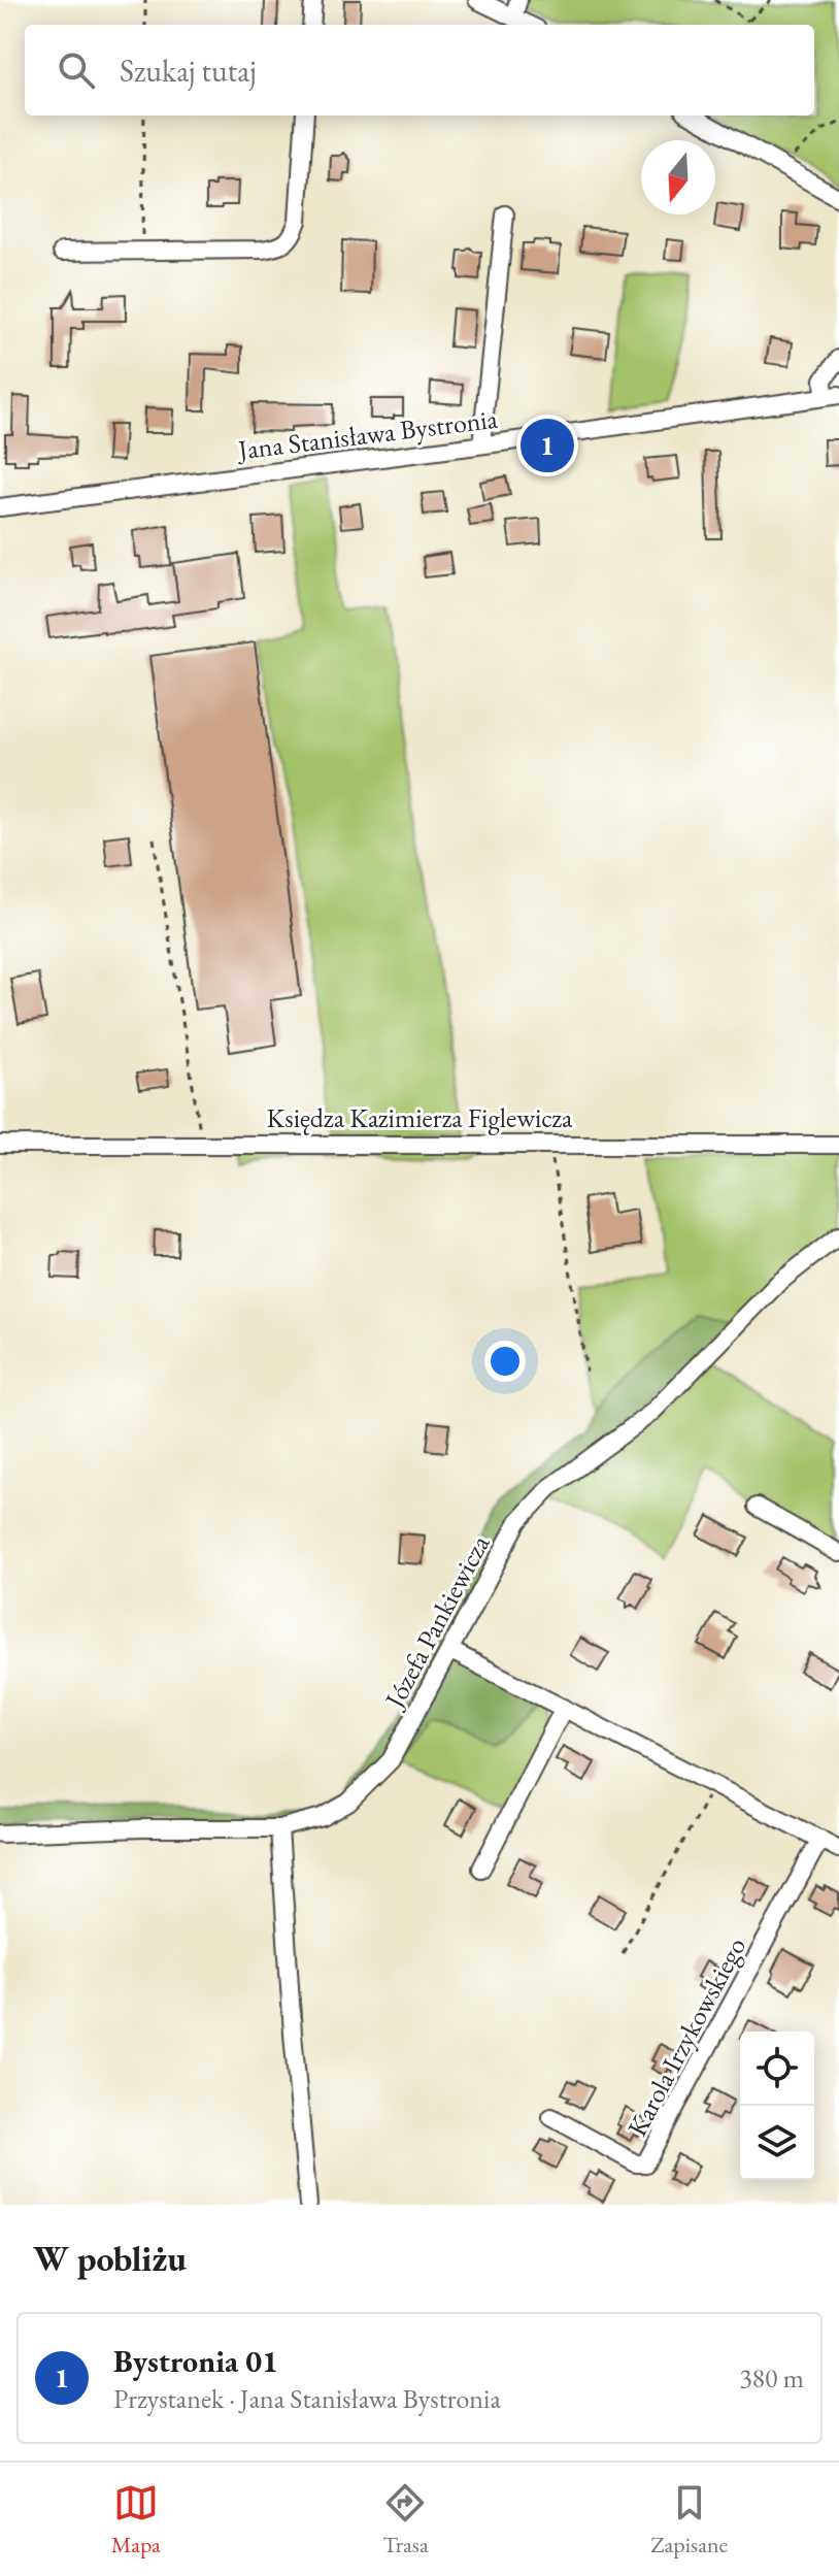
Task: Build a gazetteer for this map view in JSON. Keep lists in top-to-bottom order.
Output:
{
  "streets": {
    "street": [
      "Jana Stanisława Bystronia",
      "Księdza Kazimierza Figlewicza",
      "Józefa Pankiewicza",
      "Karola Irzykowskiego"
    ]
  },
  "north": "bottom",
  "page": {
    "search": "Szukaj tutaj",
    "pins": "1",
    "heading": "W pobliżu",
    "list": [
      {
        "mark": "1",
        "name": "Bystronia 01",
        "note": "Przystanek · Jana Stanisława Bystronia",
        "value": "380 m"
      }
    ],
    "nav": ["Mapa", "Trasa", "Zapisane"]
  }
}
